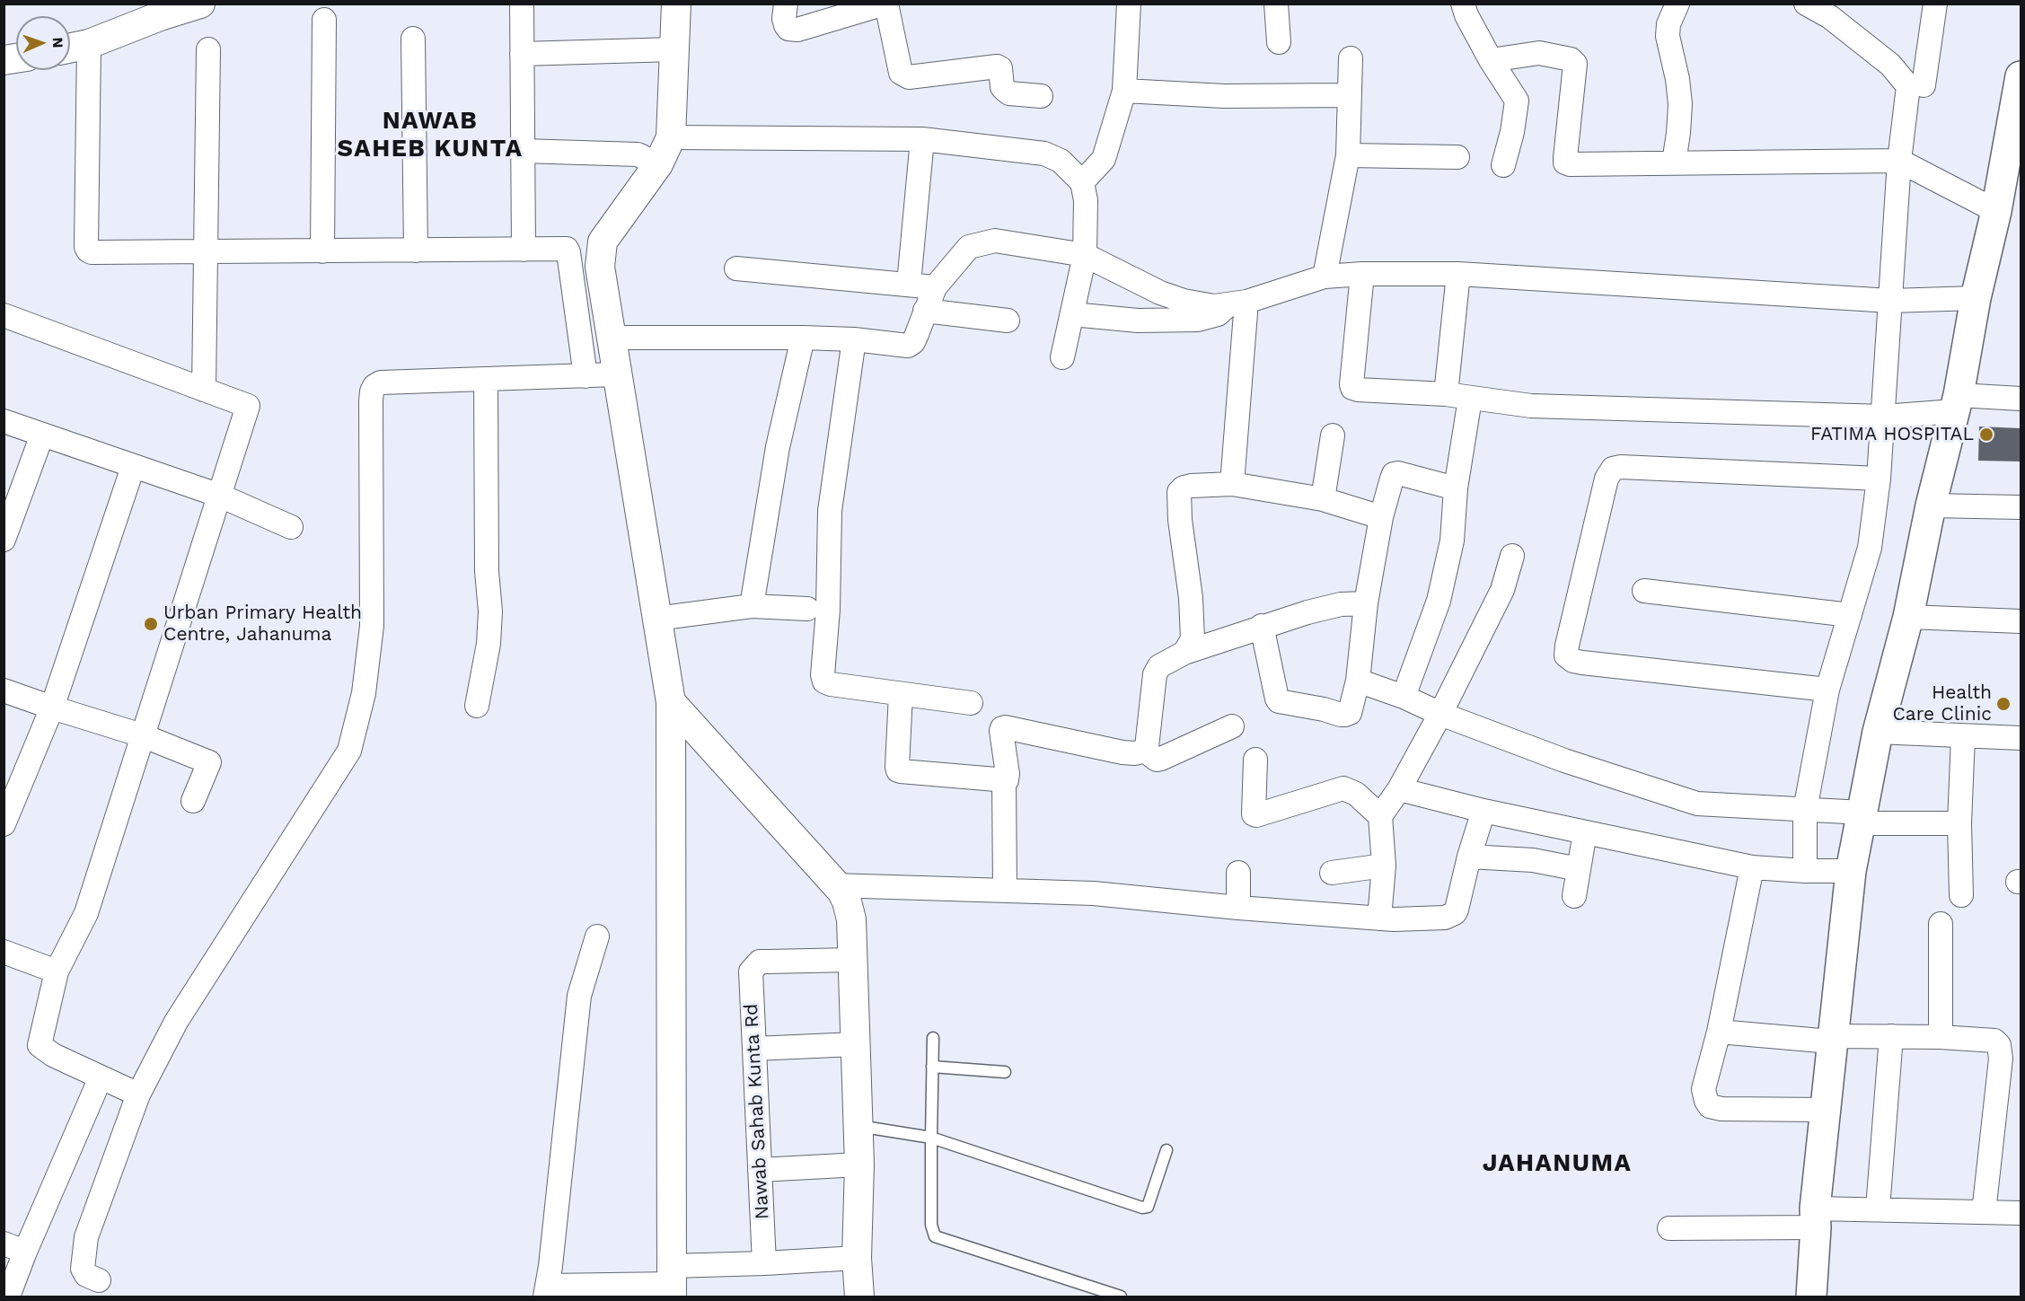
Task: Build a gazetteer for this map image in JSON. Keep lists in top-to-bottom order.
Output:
{
  "streets": {
    "street": ["Nawab Sahab Kunta Rd"]
  },
  "districts": ["NAWAB SAHEB KUNTA", "JAHANUMA"],
  "places": ["FATIMA HOSPITAL", "Urban Primary Health Centre, Jahanuma", "Health Care Clinic"],
  "north": "right"
}
